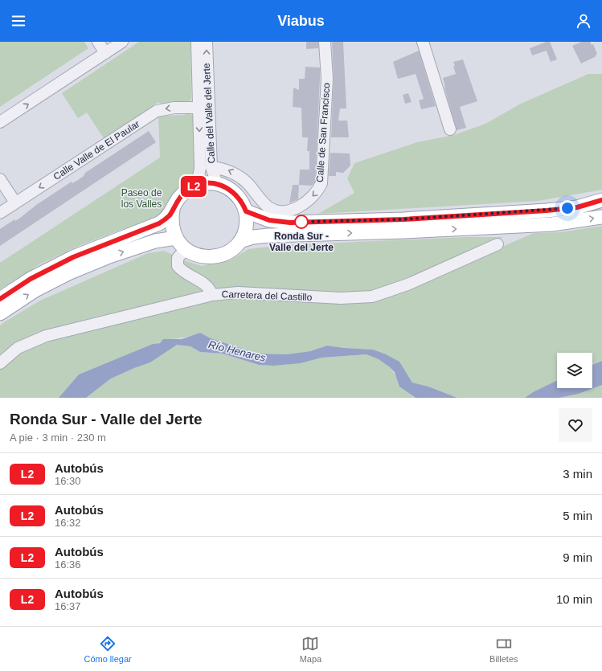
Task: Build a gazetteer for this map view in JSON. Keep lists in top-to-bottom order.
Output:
{
  "streets": {
    "street": [
      "Calle del Valle del Jerte",
      "Calle de San Francisco",
      "Calle Valle de El Paular",
      "Carretera del Castillo"
    ]
  },
  "crossings": [
    ["Calle del Valle del Jerte", "Calle de San Francisco"],
    ["Calle del Valle del Jerte", "Calle Valle de El Paular"]
  ],
  "water": ["Río Henares"],
  "parks": ["Paseo de los Valles"],
  "places": ["Ronda Sur - Valle del Jerte"],
  "lines": ["bus line L2"],
  "page": {
    "header": "Viabus",
    "on_map": "L2",
    "heading": ["Ronda Sur - Valle del Jerte", "A pie · 3 min · 230 m"],
    "list": [
      {
        "mark": "L2",
        "name": "Autobús",
        "note": "16:30",
        "value": "3 min"
      },
      {
        "mark": "L2",
        "name": "Autobús",
        "note": "16:32",
        "value": "5 min"
      },
      {
        "mark": "L2",
        "name": "Autobús",
        "note": "16:36",
        "value": "9 min"
      },
      {
        "mark": "L2",
        "name": "Autobús",
        "note": "16:37",
        "value": "10 min"
      }
    ],
    "tabs": ["Cómo llegar", "Mapa", "Billetes"]
  }
}
